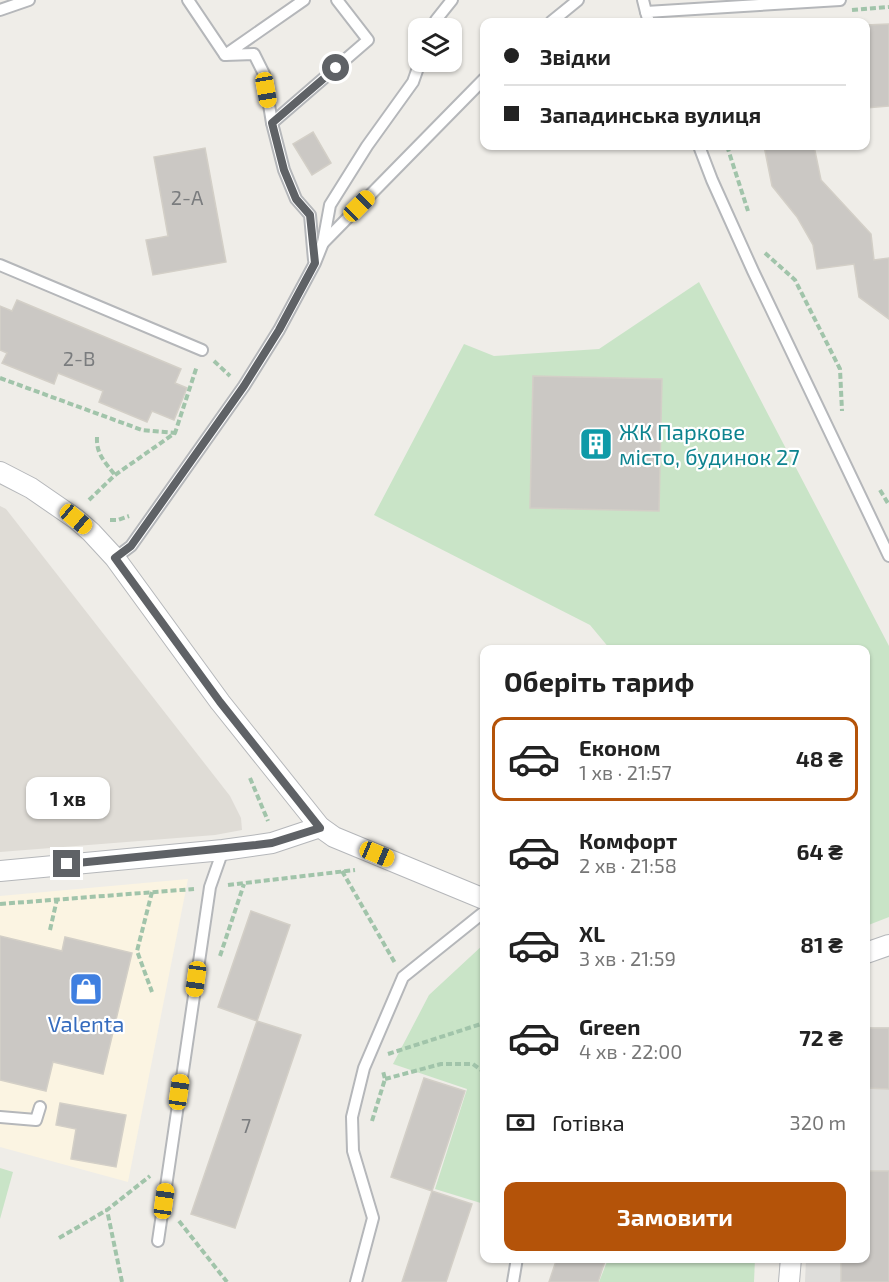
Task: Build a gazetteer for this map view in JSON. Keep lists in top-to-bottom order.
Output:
{
  "places": {
    "building": ["ЖК Паркове місто, будинок 27"],
    "shop": ["Valenta"]
  },
  "house_numbers": ["2-А", "2-В", "7"],
  "page": {
    "banner": ["Звідки", "Западинська вулиця"],
    "heading": "Оберіть тариф",
    "list": [
      {
        "name": "Економ",
        "note": "1 хв · 21:57",
        "value": "48 ₴"
      },
      {
        "name": "Комфорт",
        "note": "2 хв · 21:58",
        "value": "64 ₴"
      },
      {
        "name": "XL",
        "note": "3 хв · 21:59",
        "value": "81 ₴"
      },
      {
        "name": "Green",
        "note": "4 хв · 22:00",
        "value": "72 ₴"
      }
    ],
    "bubble": "1 хв",
    "pay": ["Готівка", "320 m"],
    "buttons": "Замовити"
  }
}
